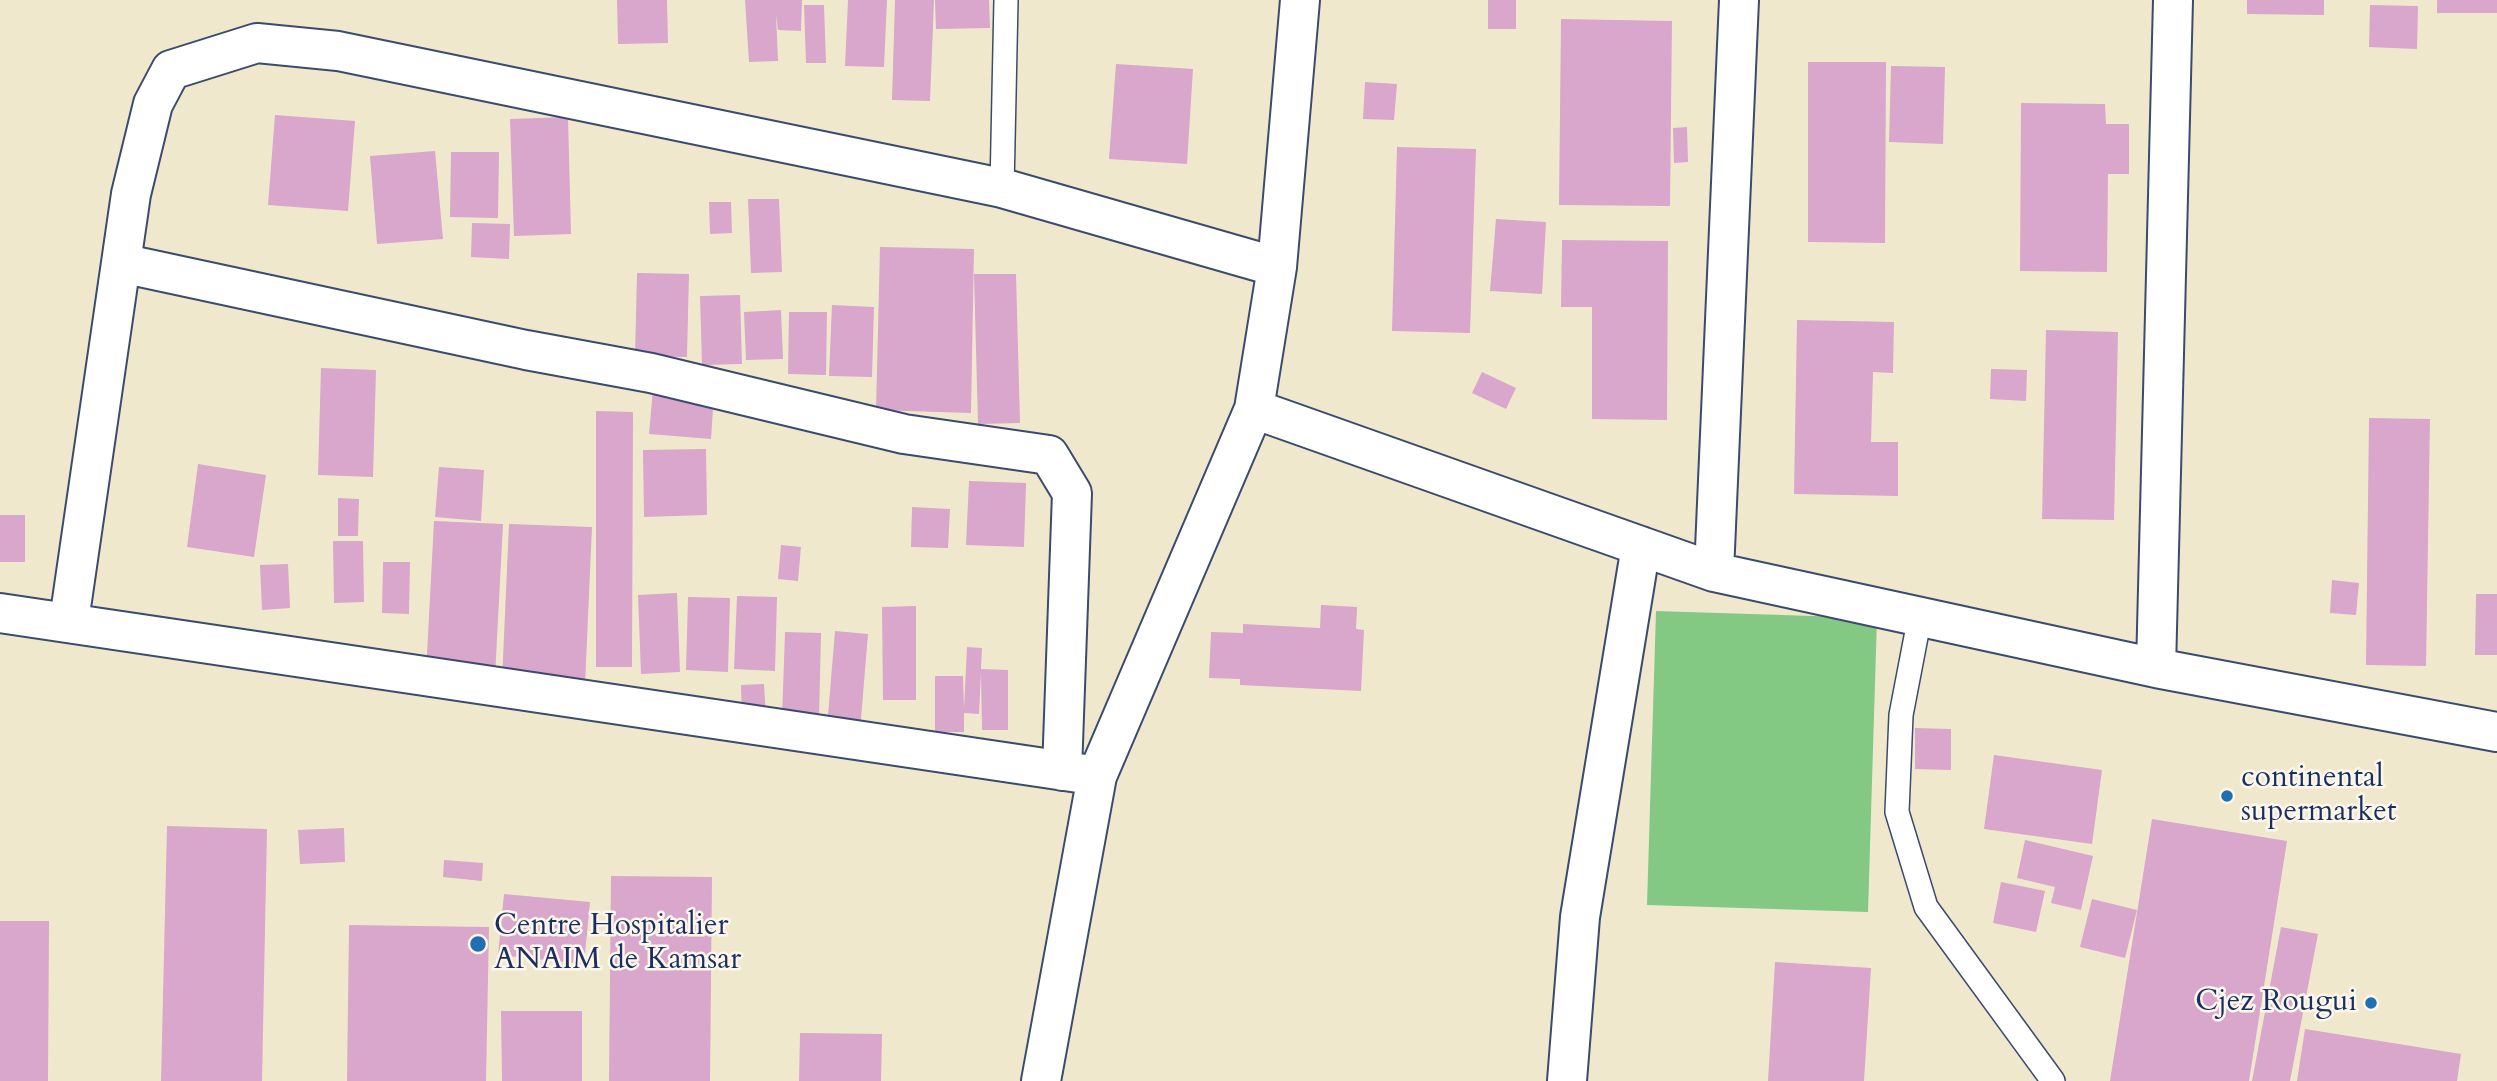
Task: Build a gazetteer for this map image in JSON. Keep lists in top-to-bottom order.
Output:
{
  "places": ["continental supermarket", "Centre Hospitalier ANAIM de Kamsar", "Cjez Rougui"]
}
